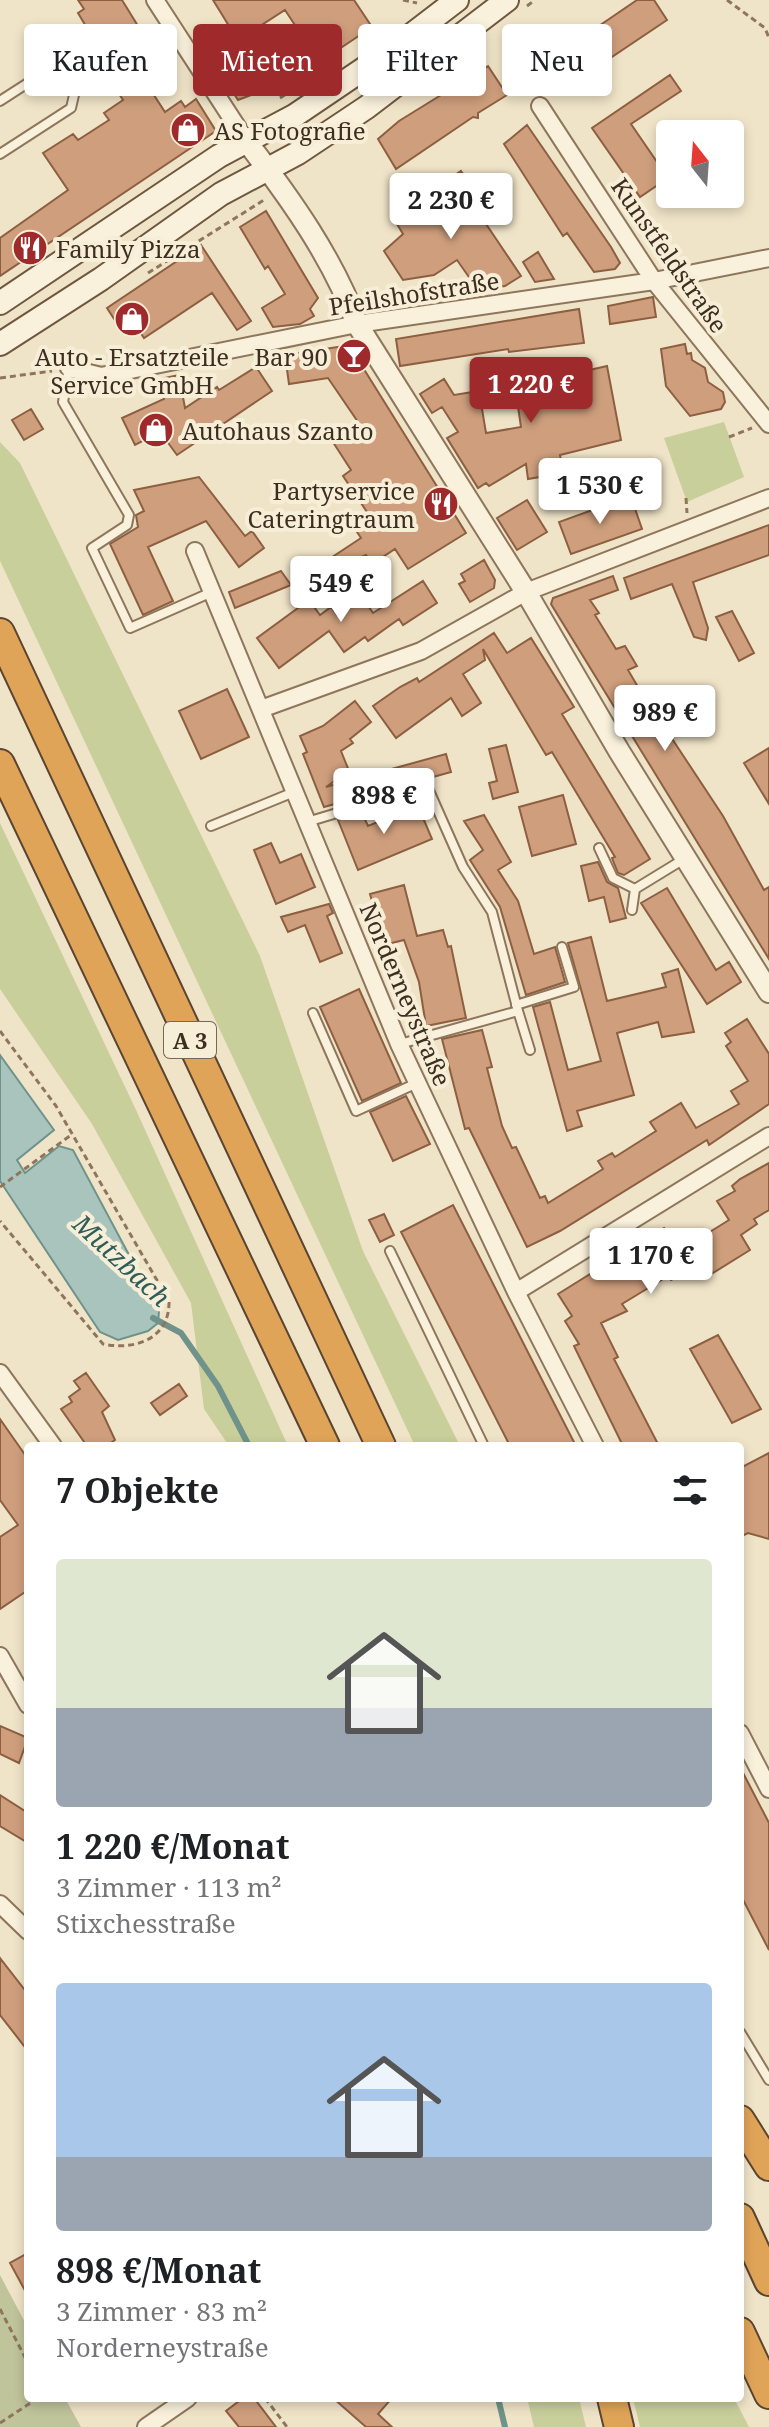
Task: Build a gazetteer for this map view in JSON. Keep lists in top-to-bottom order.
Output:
{
  "streets": {
    "highway": ["A 3"],
    "street": ["Kunstfeldstraße", "Pfeilshofstraße", "Norderneystraße"]
  },
  "crossings": [
    ["Kunstfeldstraße", "Pfeilshofstraße"]
  ],
  "water": ["Mutzbach"],
  "places": {
    "shop": ["AS Fotografie", "Auto - Ersatzteile Service GmbH", "Autohaus Szanto"],
    "restaurant": ["Family Pizza", "Partyservice Cateringtraum"],
    "bar": ["Bar 90"]
  },
  "north": "top",
  "page": {
    "chip": [
      "Kaufen",
      "Mieten",
      "Filter",
      "Neu"
    ],
    "price": [
      "2 230 €",
      "1 220 €",
      "1 530 €",
      "549 €",
      "989 €",
      "898 €",
      "1 170 €"
    ],
    "heading": "7 Objekte",
    "list": [
      {
        "name": "1 220 €/Monat",
        "note": "3 Zimmer · 113 m² · Stixchesstraße"
      },
      {
        "name": "898 €/Monat",
        "note": "3 Zimmer · 83 m² · Norderneystraße"
      }
    ]
  }
}
